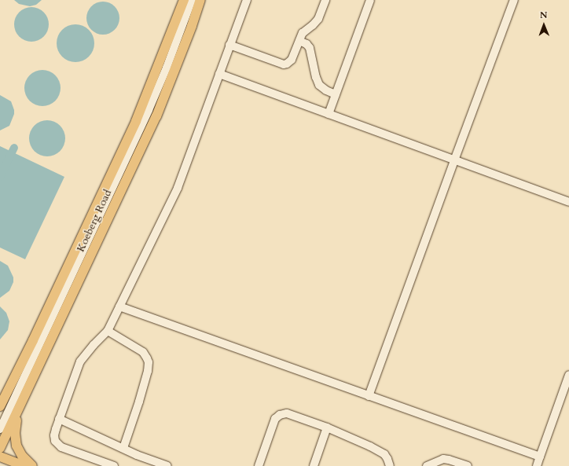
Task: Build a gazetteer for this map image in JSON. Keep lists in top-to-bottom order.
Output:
{
  "streets": {
    "main road": ["Koeberg Road"]
  },
  "north": "top"
}
